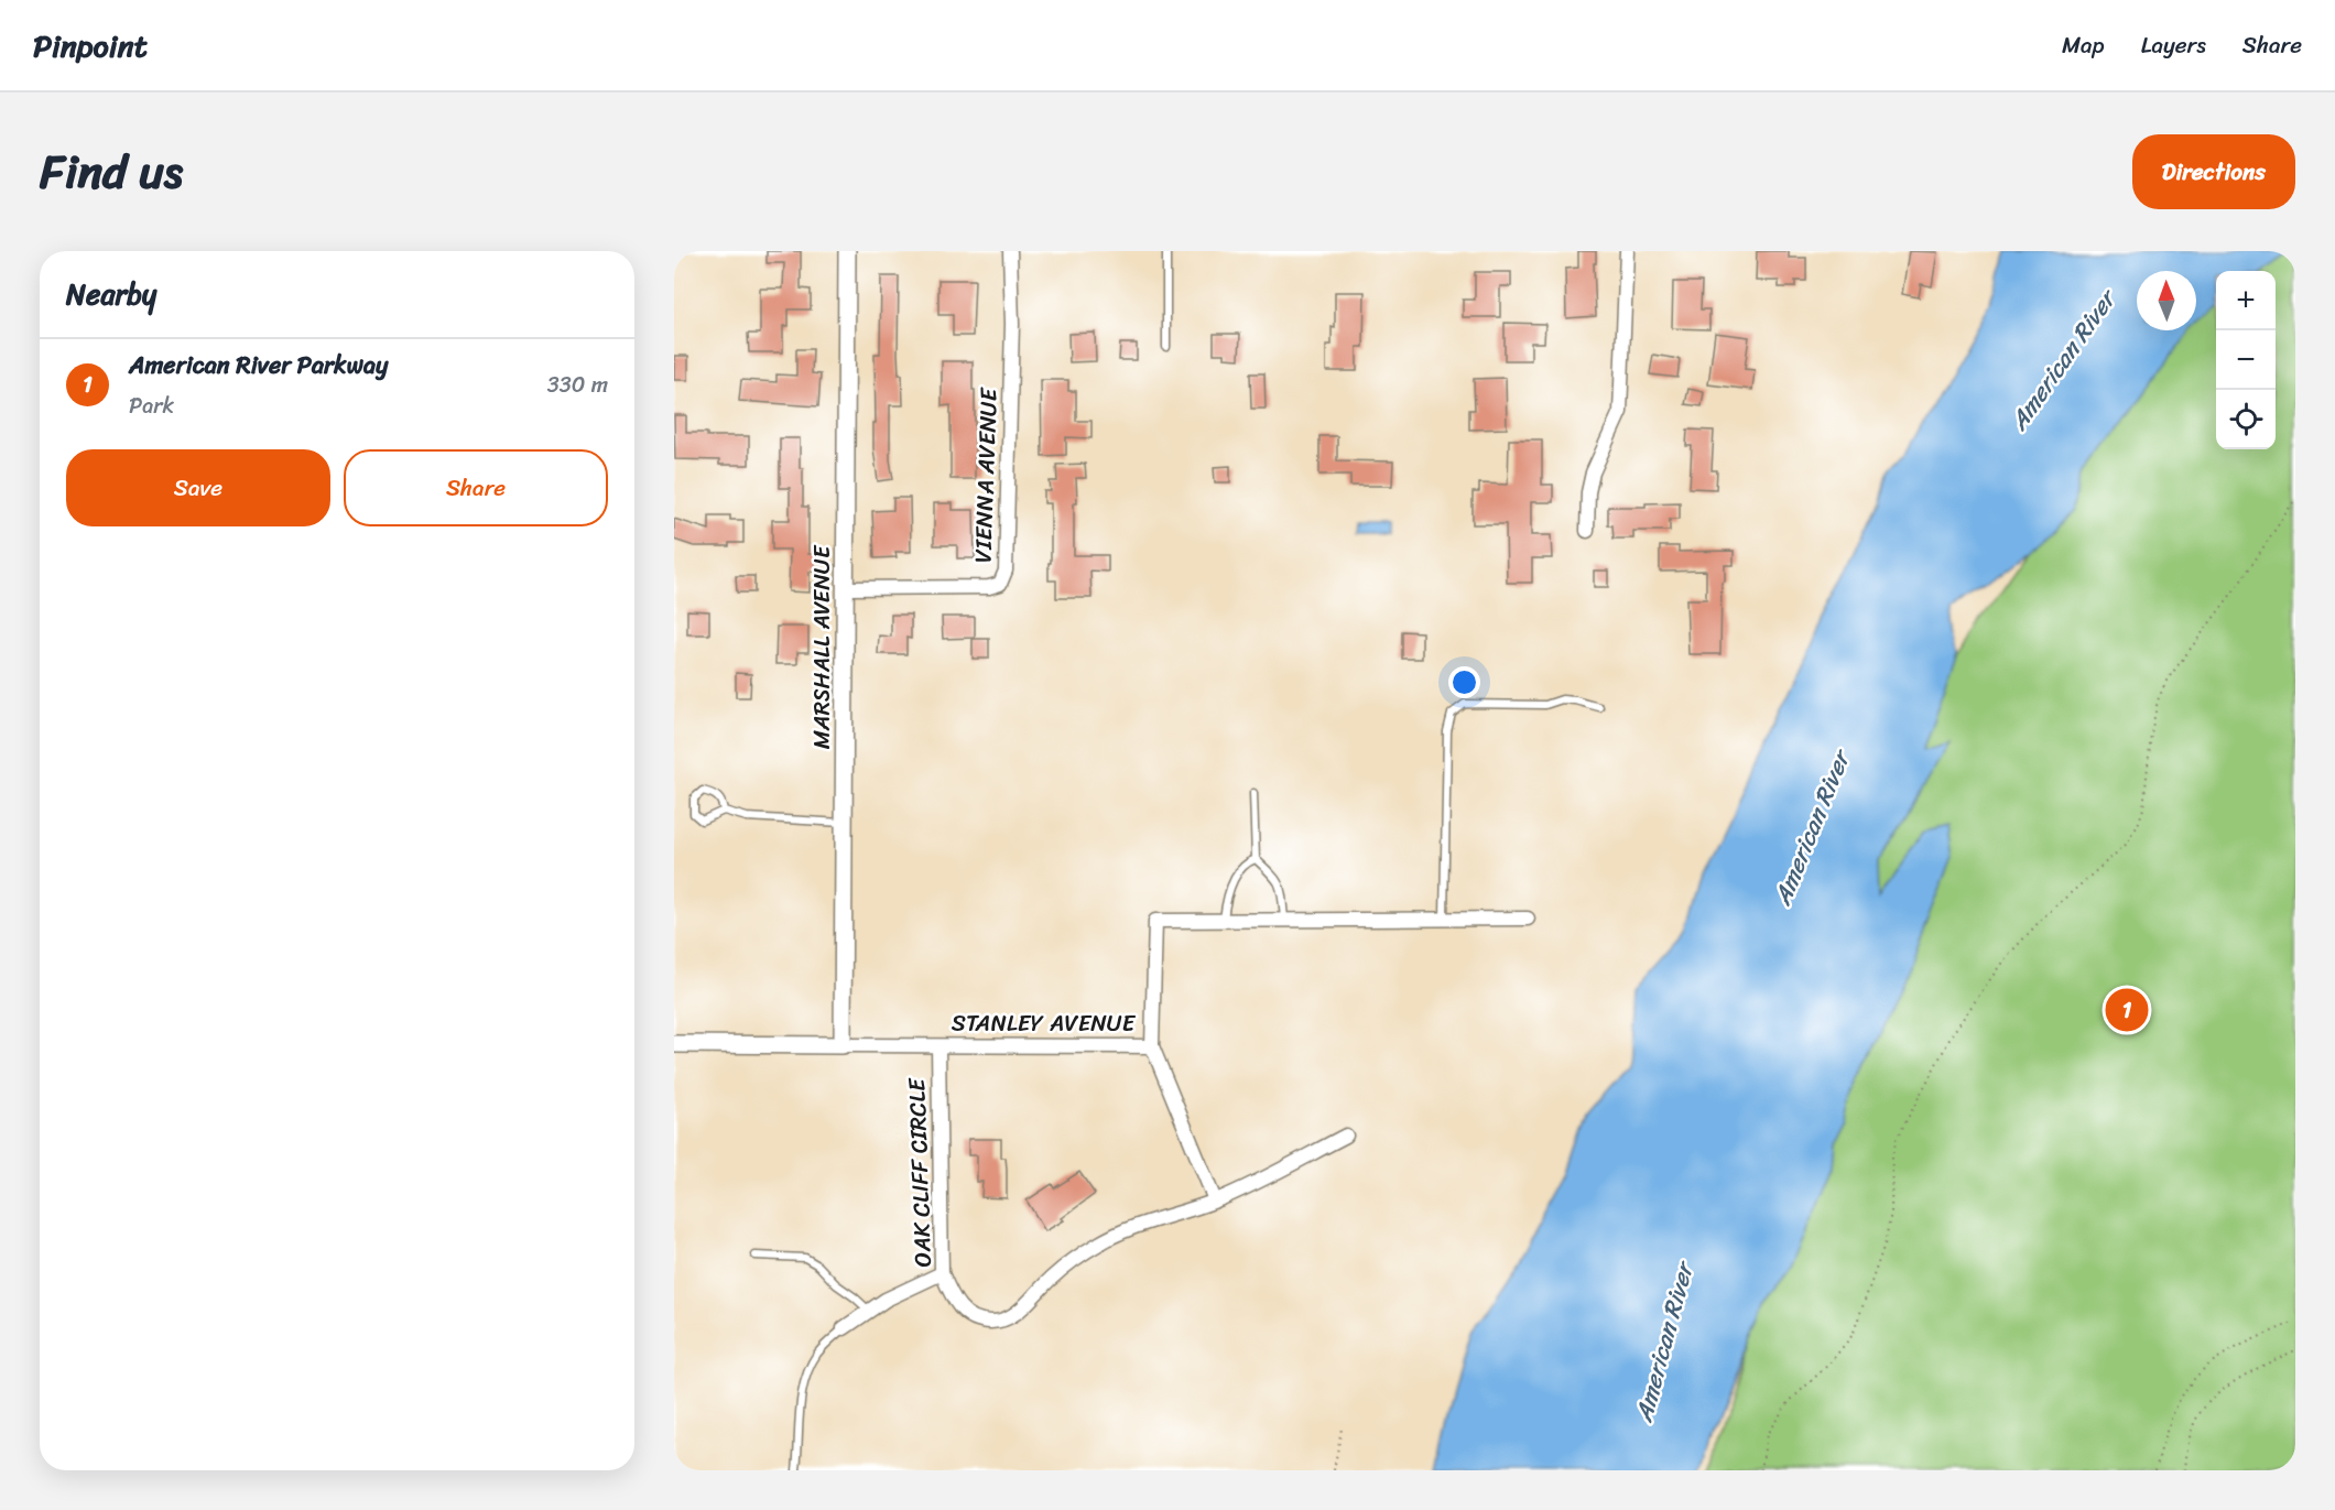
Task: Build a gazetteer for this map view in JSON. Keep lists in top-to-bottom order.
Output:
{
  "streets": {
    "street": [
      "VIENNA AVENUE",
      "MARSHALL AVENUE",
      "STANLEY AVENUE",
      "OAK CLIFF CIRCLE"
    ]
  },
  "crossings": [
    ["VIENNA AVENUE", "MARSHALL AVENUE"],
    ["MARSHALL AVENUE", "STANLEY AVENUE"],
    ["STANLEY AVENUE", "OAK CLIFF CIRCLE"]
  ],
  "water": ["American River"],
  "north": "top",
  "page": {
    "header": "Pinpoint",
    "nav": ["Map", "Layers", "Share"],
    "title": "Find us",
    "buttons": [
      "Directions",
      ["Save", "Share"]
    ],
    "heading": "Nearby",
    "map_buttons": ["+", "−"],
    "list": [
      {
        "mark": "1",
        "name": "American River Parkway",
        "note": "Park",
        "value": "330 m"
      }
    ],
    "pins": "1"
  }
}
